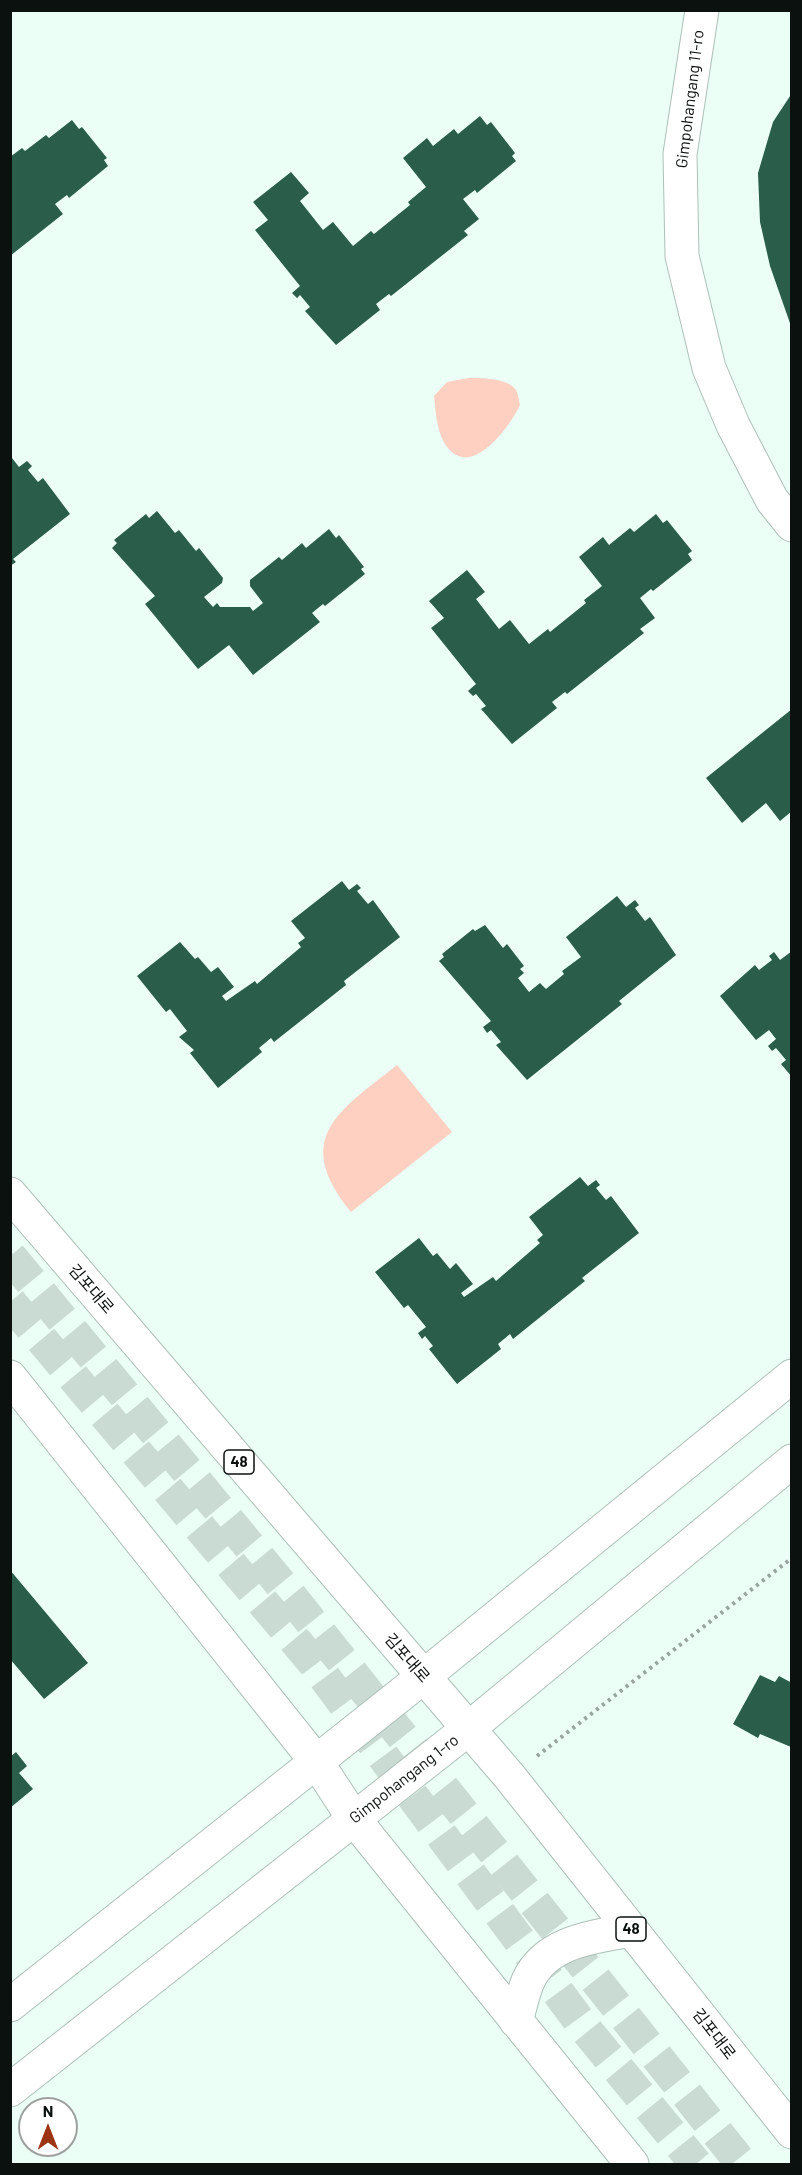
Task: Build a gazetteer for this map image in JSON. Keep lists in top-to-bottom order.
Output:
{
  "streets": {
    "street": [
      "Gimpohangang 11-ro",
      "김포대로",
      "48",
      "Gimpohangang 1-ro"
    ]
  },
  "crossings": [
    ["김포대로", "Gimpohangang 1-ro"]
  ],
  "north": "top"
}
